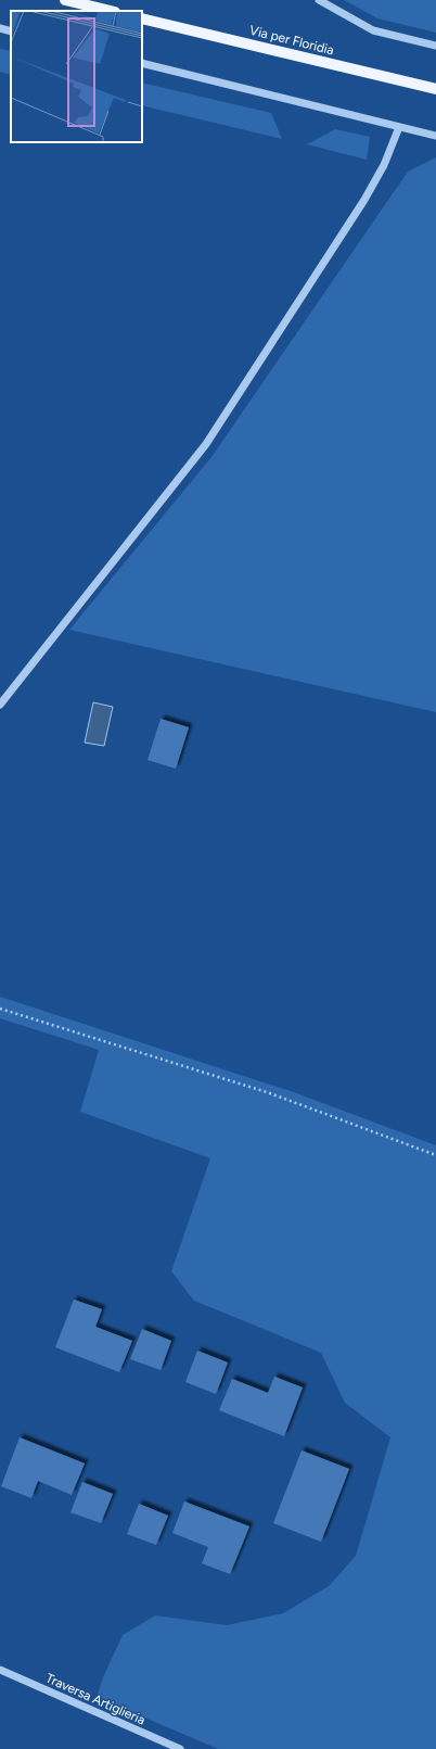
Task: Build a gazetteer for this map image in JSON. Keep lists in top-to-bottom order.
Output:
{
  "streets": {
    "main road": ["Via per Floridia"],
    "street": ["Traversa Artiglieria"]
  }
}
